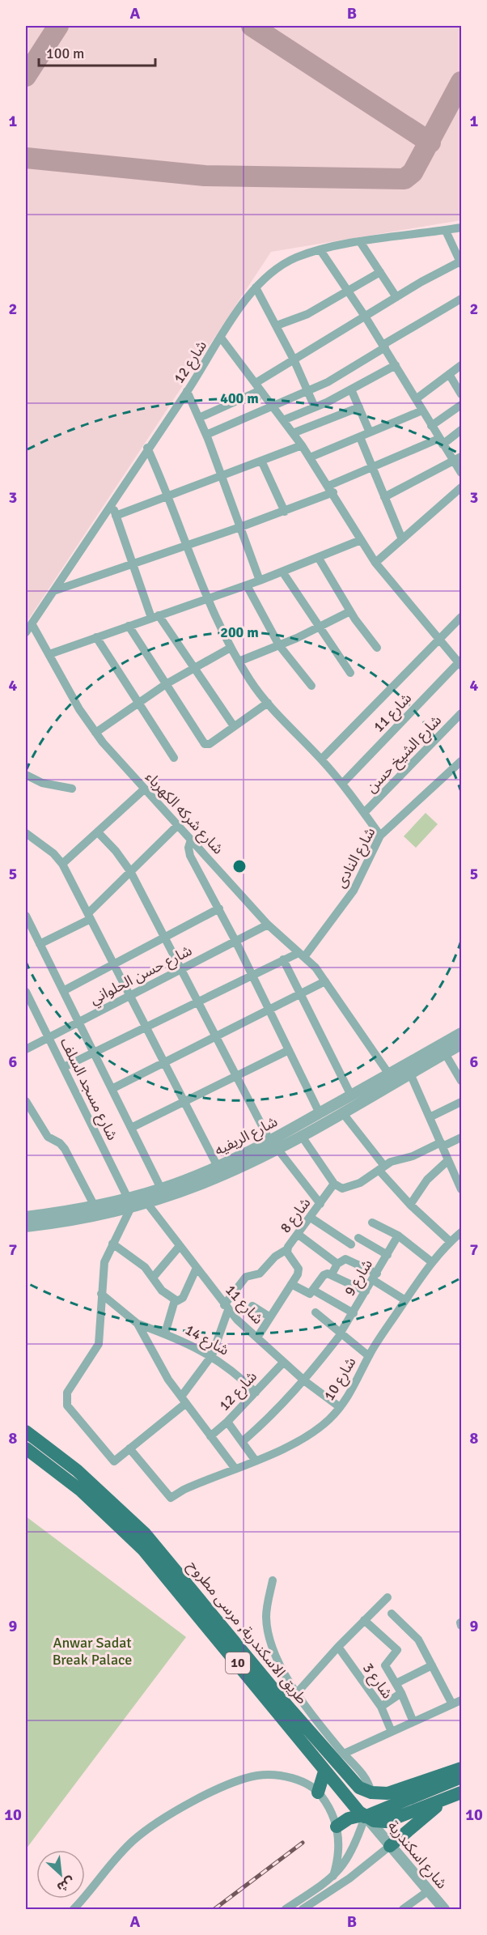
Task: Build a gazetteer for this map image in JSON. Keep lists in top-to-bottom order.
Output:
{
  "streets": {
    "main road": ["طريق الاسكندرية, مرسى مطروح", "10"],
    "street": [
      "شارع 12",
      "شارع 11",
      "شارع الشيخ حسن",
      "شارع شركه الكهرباء",
      "شارع النادى",
      "شارع حسن الحلواني",
      "شارع مسجد السلف",
      "شارع الريفيه",
      "شارع 8",
      "شارع 9",
      "شارع 14",
      "شارع 10",
      "شارع 3",
      "شارع اسكندرية"
    ]
  },
  "crossings": [
    ["شارع 12", "شارع 11"],
    ["شارع 12", "شارع شركه الكهرباء"],
    ["شارع 12", "شارع 14"],
    ["شارع 11", "شارع الريفيه"],
    ["شارع 11", "شارع 8"],
    ["شارع 11", "شارع 9"],
    ["شارع 11", "شارع 10"],
    ["شارع شركه الكهرباء", "شارع النادى"],
    ["شارع شركه الكهرباء", "شارع حسن الحلواني"],
    ["شارع شركه الكهرباء", "شارع الريفيه"],
    ["شارع حسن الحلواني", "شارع مسجد السلف"],
    ["شارع مسجد السلف", "شارع الريفيه"],
    ["طريق الاسكندرية, مرسى مطروح", "شارع اسكندرية"]
  ],
  "parks": ["Anwar Sadat Break Palace"],
  "scale_bar": "100 m",
  "north": "bottom right",
  "grid": {
    "columns": ["A", "B"],
    "rows": [
      "1",
      "2",
      "3",
      "4",
      "5",
      "6",
      "7",
      "8",
      "9",
      "10"
    ]
  },
  "rings": ["400 m", "200 m"]
}
